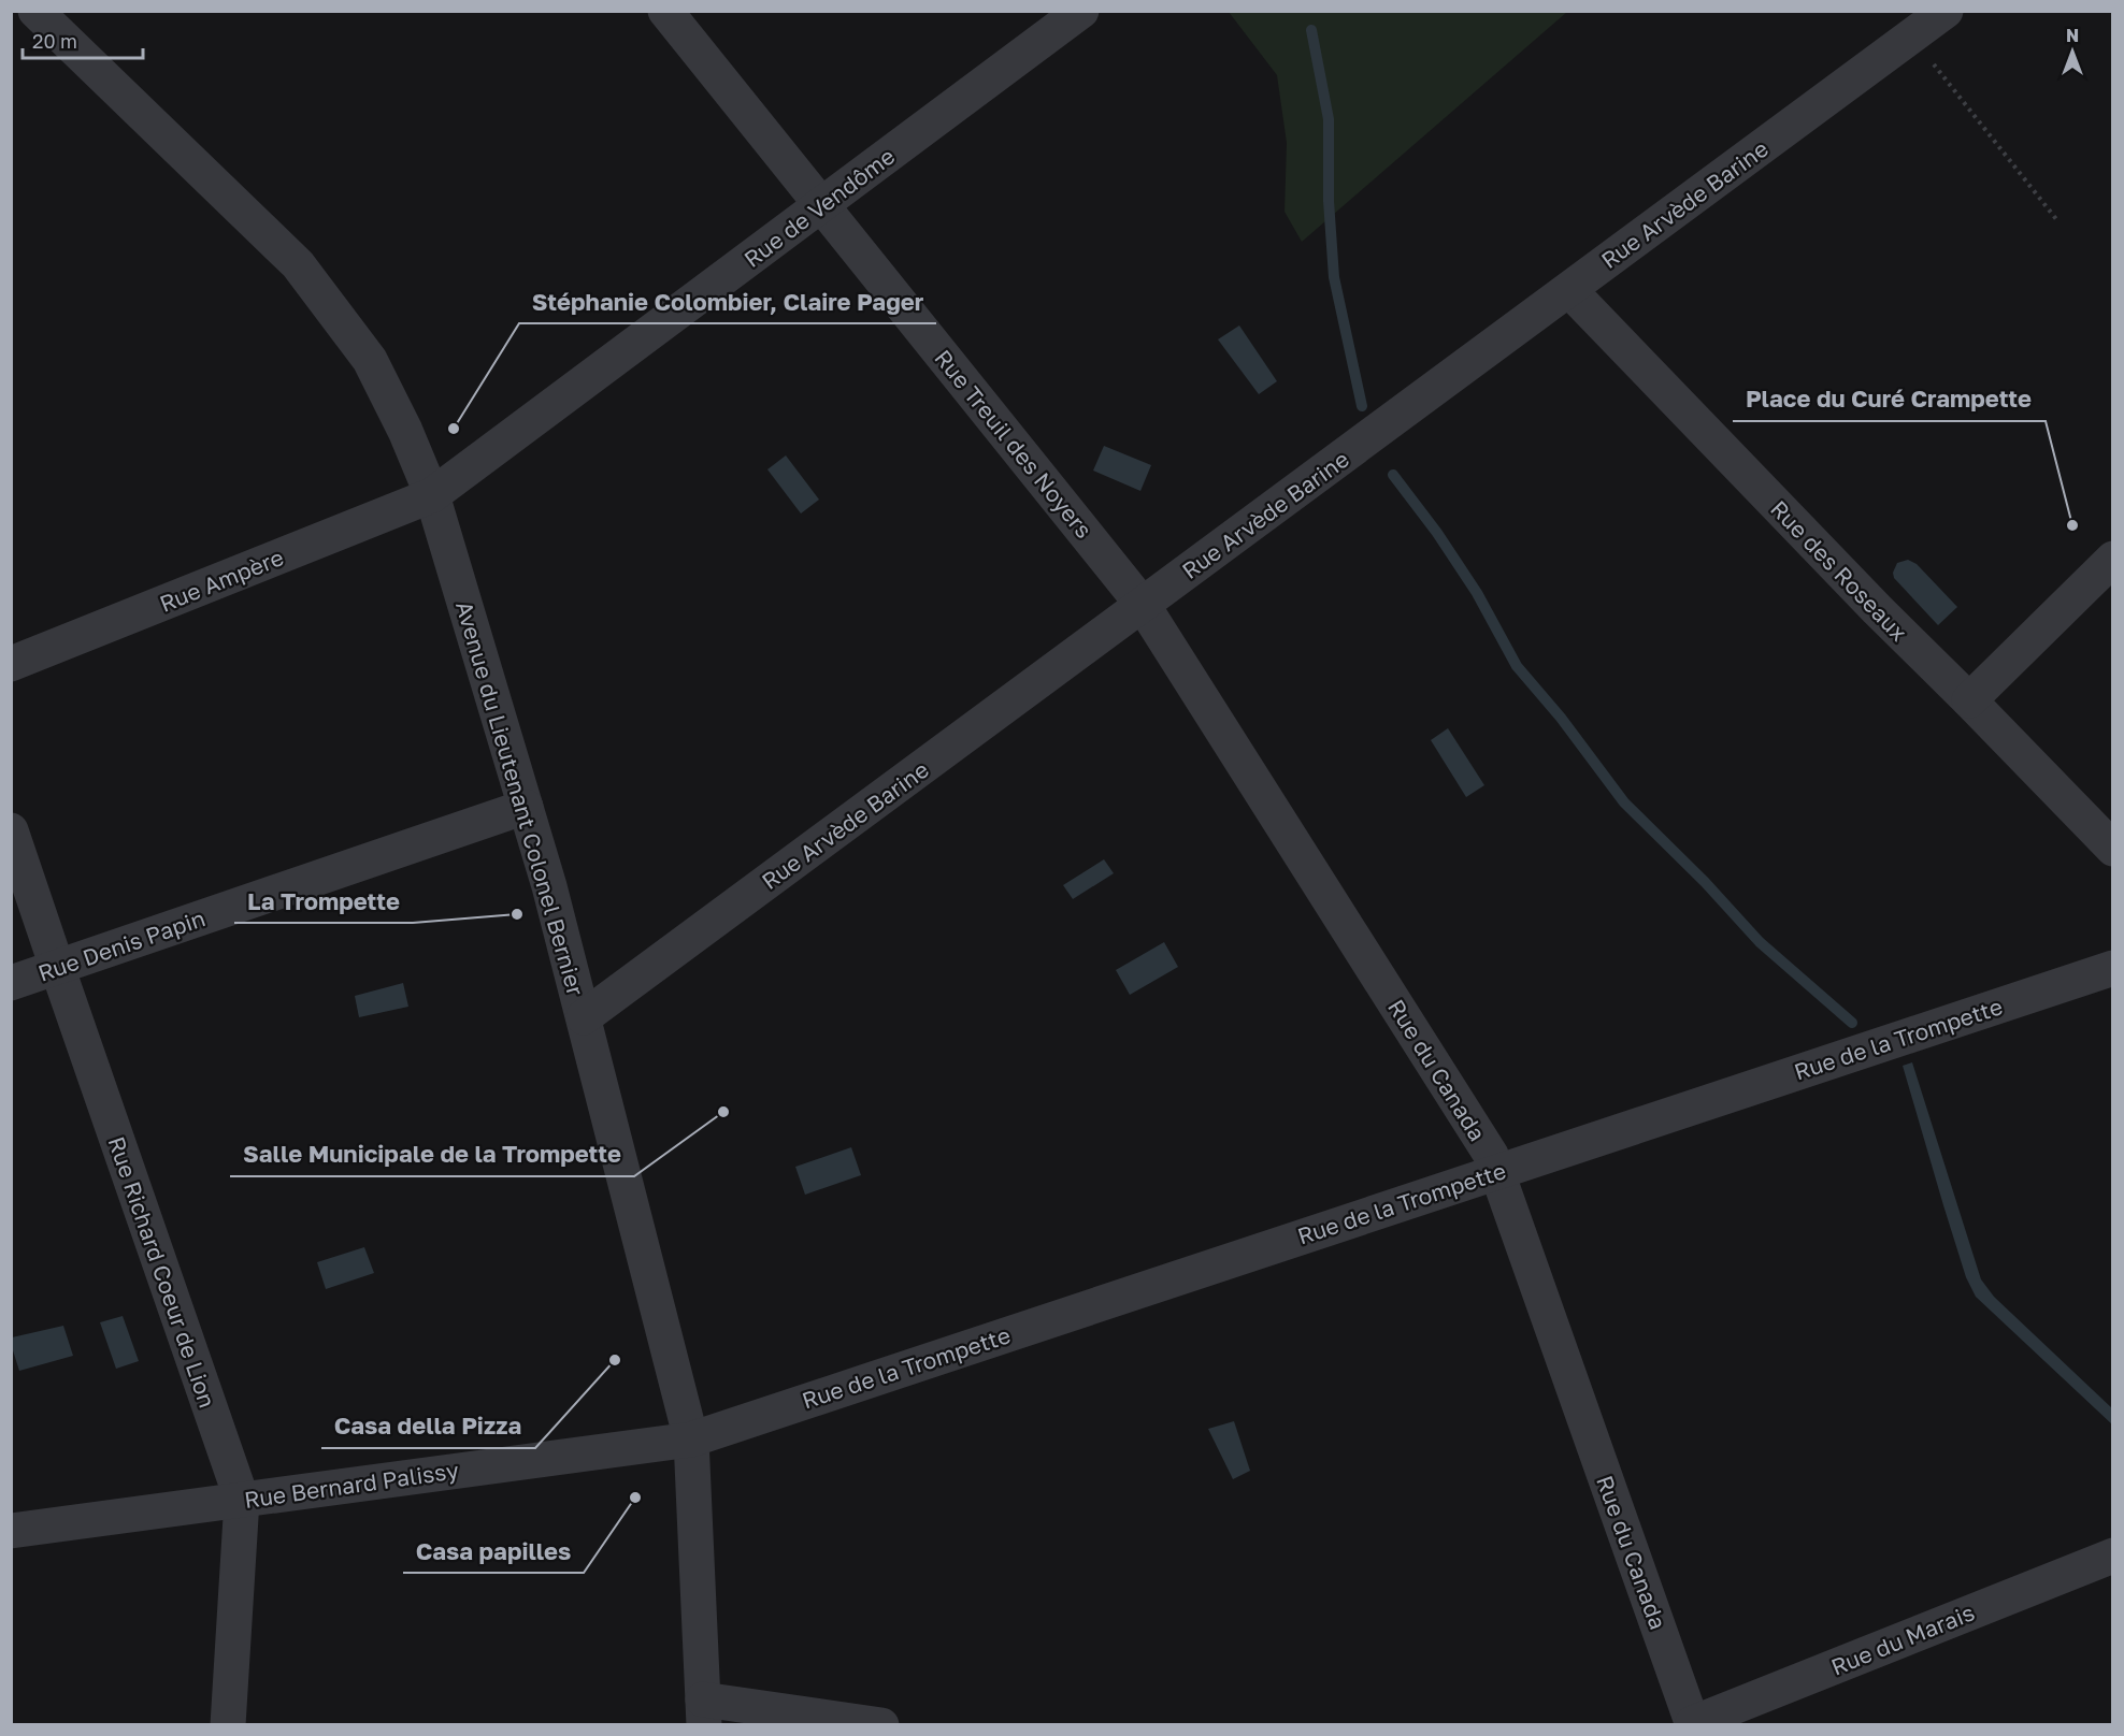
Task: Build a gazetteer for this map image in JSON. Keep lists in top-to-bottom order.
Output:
{
  "streets": {
    "street": [
      "Rue Arvède Barine",
      "Rue de Vendôme",
      "Rue Treuil des Noyers",
      "Rue des Roseaux",
      "Rue Ampère",
      "Avenue du Lieutenant Colonel Bernier",
      "Rue Denis Papin",
      "Rue de la Trompette",
      "Rue du Canada",
      "Rue Richard Coeur de Lion",
      "Rue Bernard Palissy",
      "Rue du Marais"
    ]
  },
  "crossings": [
    ["Rue Arvède Barine", "Rue Treuil des Noyers"],
    ["Rue Arvède Barine", "Rue des Roseaux"],
    ["Rue Arvède Barine", "Avenue du Lieutenant Colonel Bernier"],
    ["Rue Arvède Barine", "Rue du Canada"],
    ["Rue de Vendôme", "Rue Treuil des Noyers"],
    ["Rue de Vendôme", "Rue Ampère"],
    ["Rue de Vendôme", "Avenue du Lieutenant Colonel Bernier"],
    ["Rue Treuil des Noyers", "Rue du Canada"],
    ["Rue Ampère", "Avenue du Lieutenant Colonel Bernier"],
    ["Avenue du Lieutenant Colonel Bernier", "Rue Denis Papin"],
    ["Avenue du Lieutenant Colonel Bernier", "Rue de la Trompette"],
    ["Avenue du Lieutenant Colonel Bernier", "Rue Bernard Palissy"],
    ["Rue Denis Papin", "Rue Richard Coeur de Lion"],
    ["Rue de la Trompette", "Rue du Canada"],
    ["Rue de la Trompette", "Rue Bernard Palissy"],
    ["Rue du Canada", "Rue du Marais"],
    ["Rue Richard Coeur de Lion", "Rue Bernard Palissy"]
  ],
  "places": [
    "Stéphanie Colombier, Claire Pager",
    "Place du Curé Crampette",
    "La Trompette",
    "Salle Municipale de la Trompette",
    "Casa della Pizza",
    "Casa papilles"
  ],
  "scale_bar": "20 m",
  "north": "top"
}
